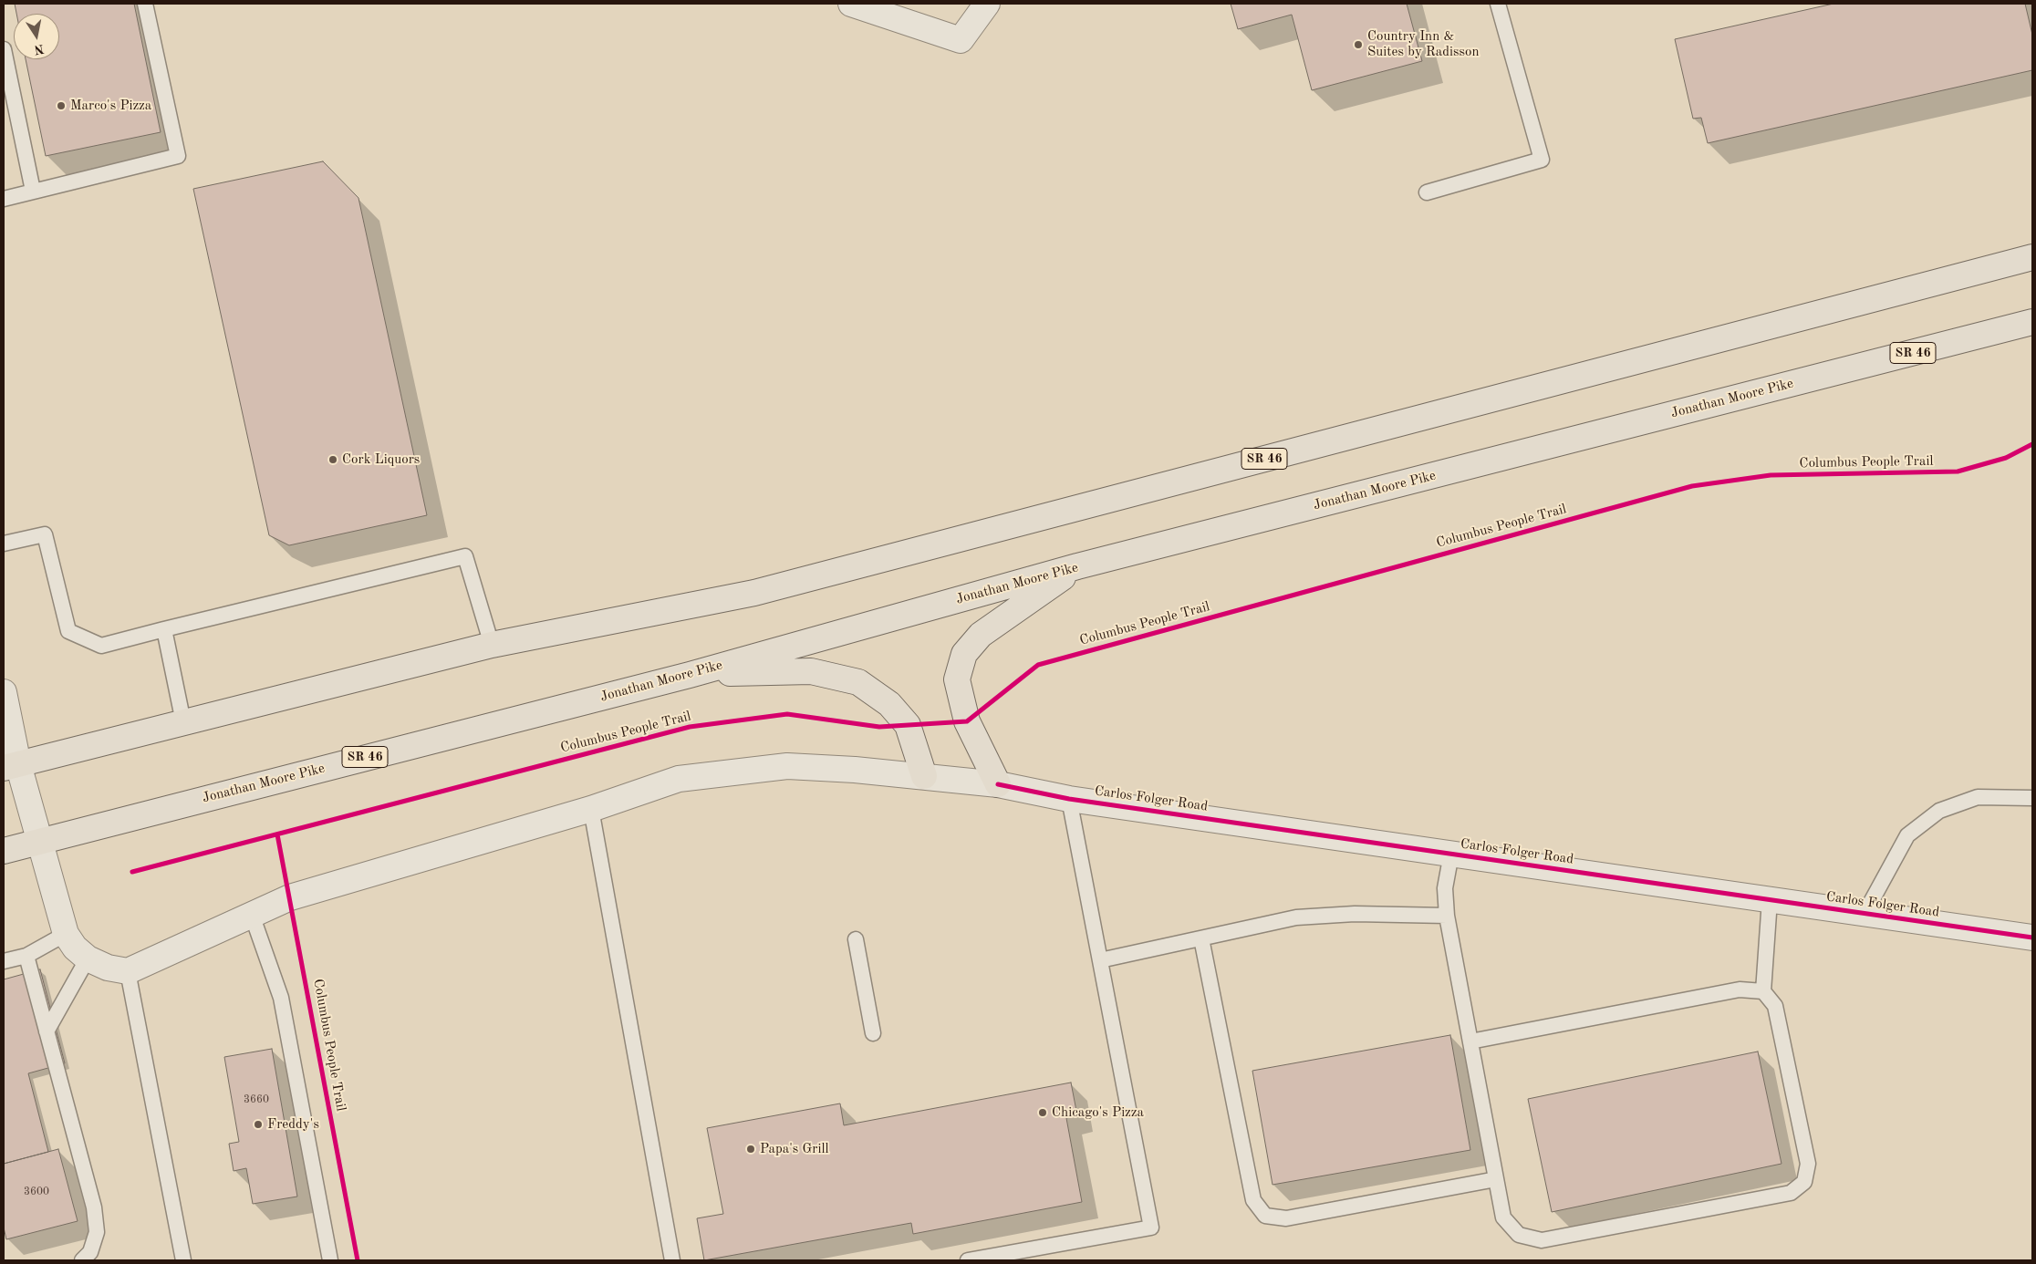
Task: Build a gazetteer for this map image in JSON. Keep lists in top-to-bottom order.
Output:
{
  "streets": {
    "highway": ["SR 46", "Jonathan Moore Pike"],
    "street": ["Carlos Folger Road"],
    "cycle path": ["Columbus People Trail"]
  },
  "places": [
    "Country Inn & Suites by Radisson",
    "Marco's Pizza",
    "Cork Liquors",
    "Chicago's Pizza",
    "Freddy's",
    "Papa's Grill"
  ],
  "house_numbers": ["3660", "3600"],
  "north": "bottom"
}
